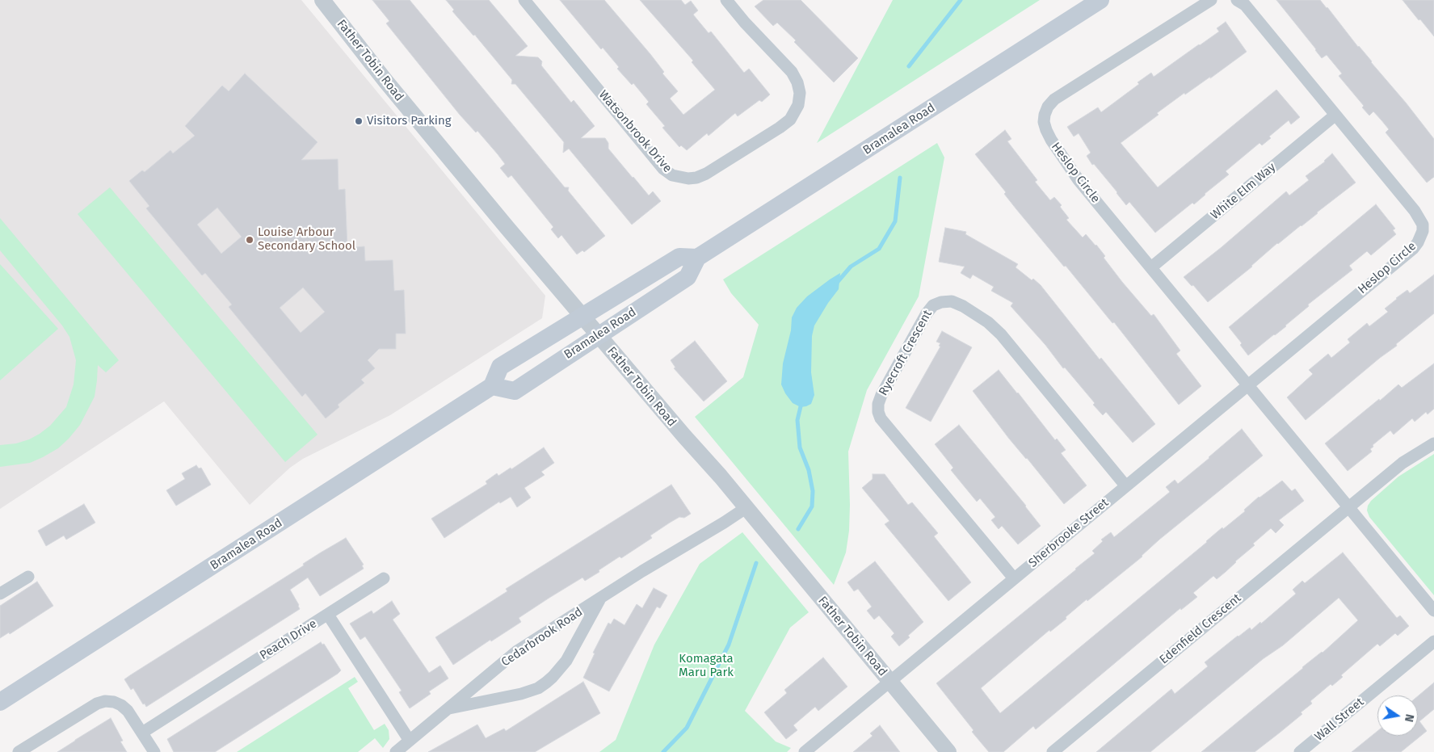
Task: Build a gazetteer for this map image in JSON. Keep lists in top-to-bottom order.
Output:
{
  "streets": {
    "main road": ["Bramalea Road"],
    "street": [
      "Father Tobin Road",
      "Watsonbrook Drive",
      "Heslop Circle",
      "White Elm Way",
      "Ryecroft Crescent",
      "Sherbrooke Street",
      "Edenfield Crescent",
      "Cedarbrook Road",
      "Peach Drive",
      "Wall Street"
    ]
  },
  "crossings": [
    ["Father Tobin Road", "Bramalea Road"],
    ["Father Tobin Road", "Sherbrooke Street"],
    ["Father Tobin Road", "Cedarbrook Road"],
    ["Heslop Circle", "White Elm Way"],
    ["Heslop Circle", "Sherbrooke Street"],
    ["Heslop Circle", "Edenfield Crescent"],
    ["Ryecroft Crescent", "Sherbrooke Street"],
    ["Cedarbrook Road", "Peach Drive"]
  ],
  "parks": ["Komagata Maru Park"],
  "places": ["Visitors Parking", "Louise Arbour Secondary School"],
  "north": "right"
}
